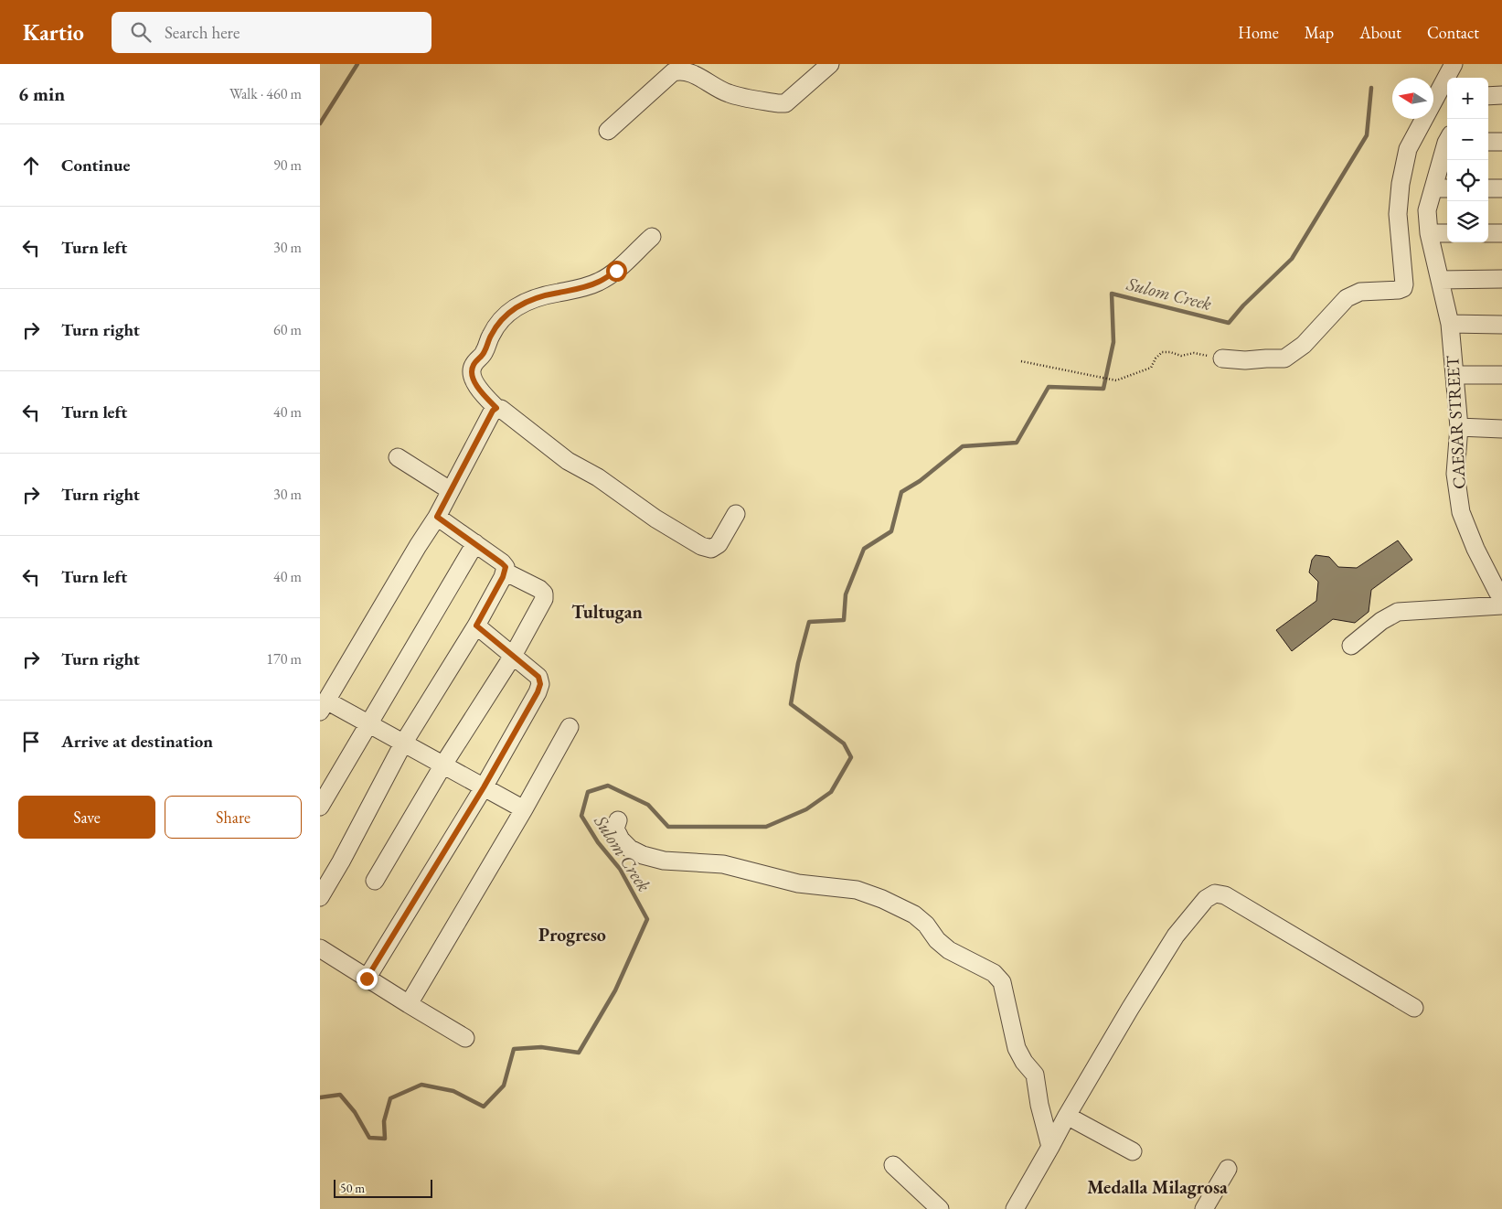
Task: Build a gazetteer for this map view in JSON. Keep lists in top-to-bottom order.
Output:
{
  "streets": {
    "street": ["CAESAR STREET"]
  },
  "districts": ["Tultugan", "Progreso", "Medalla Milagrosa"],
  "water": ["Sulom Creek"],
  "scale_bar": "50 m",
  "north": "left",
  "page": {
    "header": "Kartio",
    "search": "Search here",
    "nav": [
      "Home",
      "Map",
      "About",
      "Contact"
    ],
    "heading": ["6 min", "Walk · 460 m"],
    "map_buttons": ["+", "−"],
    "list": [
      ["Continue", "90 m"],
      ["Turn left", "30 m"],
      ["Turn right", "60 m"],
      ["Turn left", "40 m"],
      ["Turn right", "30 m"],
      ["Turn left", "40 m"],
      ["Turn right", "170 m"],
      "Arrive at destination"
    ],
    "buttons": ["Save", "Share"],
    "scale": "50 m"
  }
}
